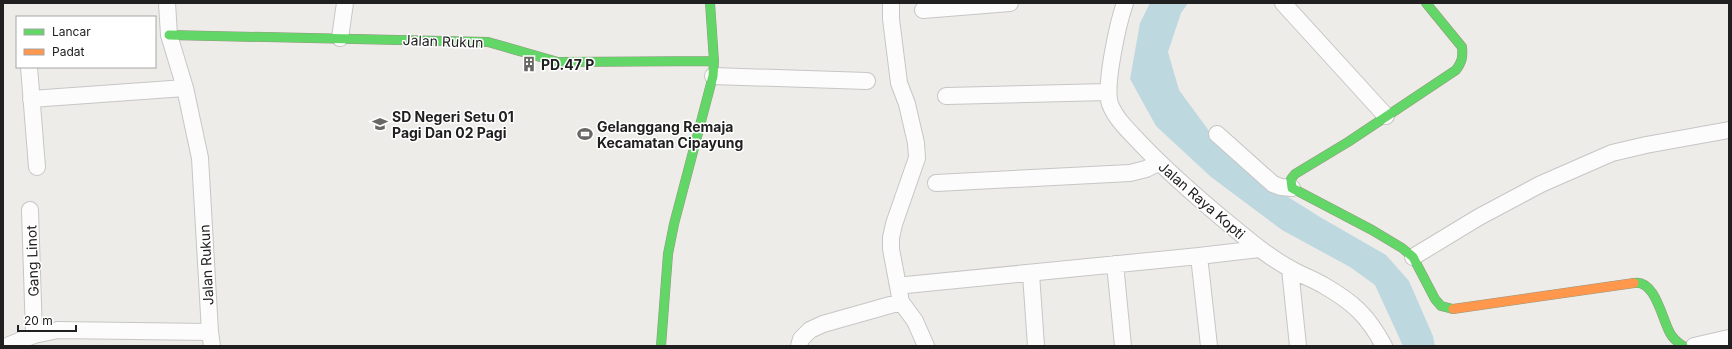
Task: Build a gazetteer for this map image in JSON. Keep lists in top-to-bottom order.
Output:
{
  "streets": {
    "street": ["Jalan Rukun", "Jalan Raya Kopti", "Gang Linot"]
  },
  "crossings": [
    ["Jalan Rukun", "Gang Linot"]
  ],
  "places": {
    "building": ["PD.47 P"],
    "school or university": ["SD Negeri Setu 01 Pagi Dan 02 Pagi"],
    "sports": ["Gelanggang Remaja Kecamatan Cipayung"]
  },
  "legend": ["Lancar", "Padat"],
  "scale_bar": "20 m"
}
